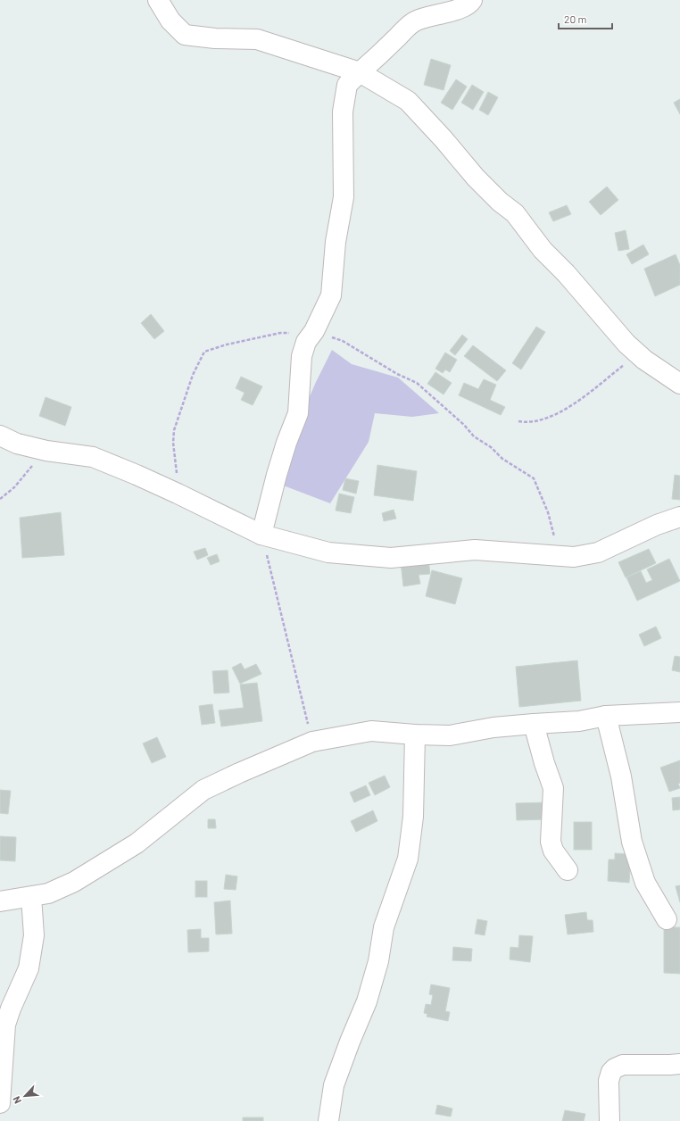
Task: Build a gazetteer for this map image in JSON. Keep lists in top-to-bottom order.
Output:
{
  "scale_bar": "20 m",
  "north": "bottom left"
}
